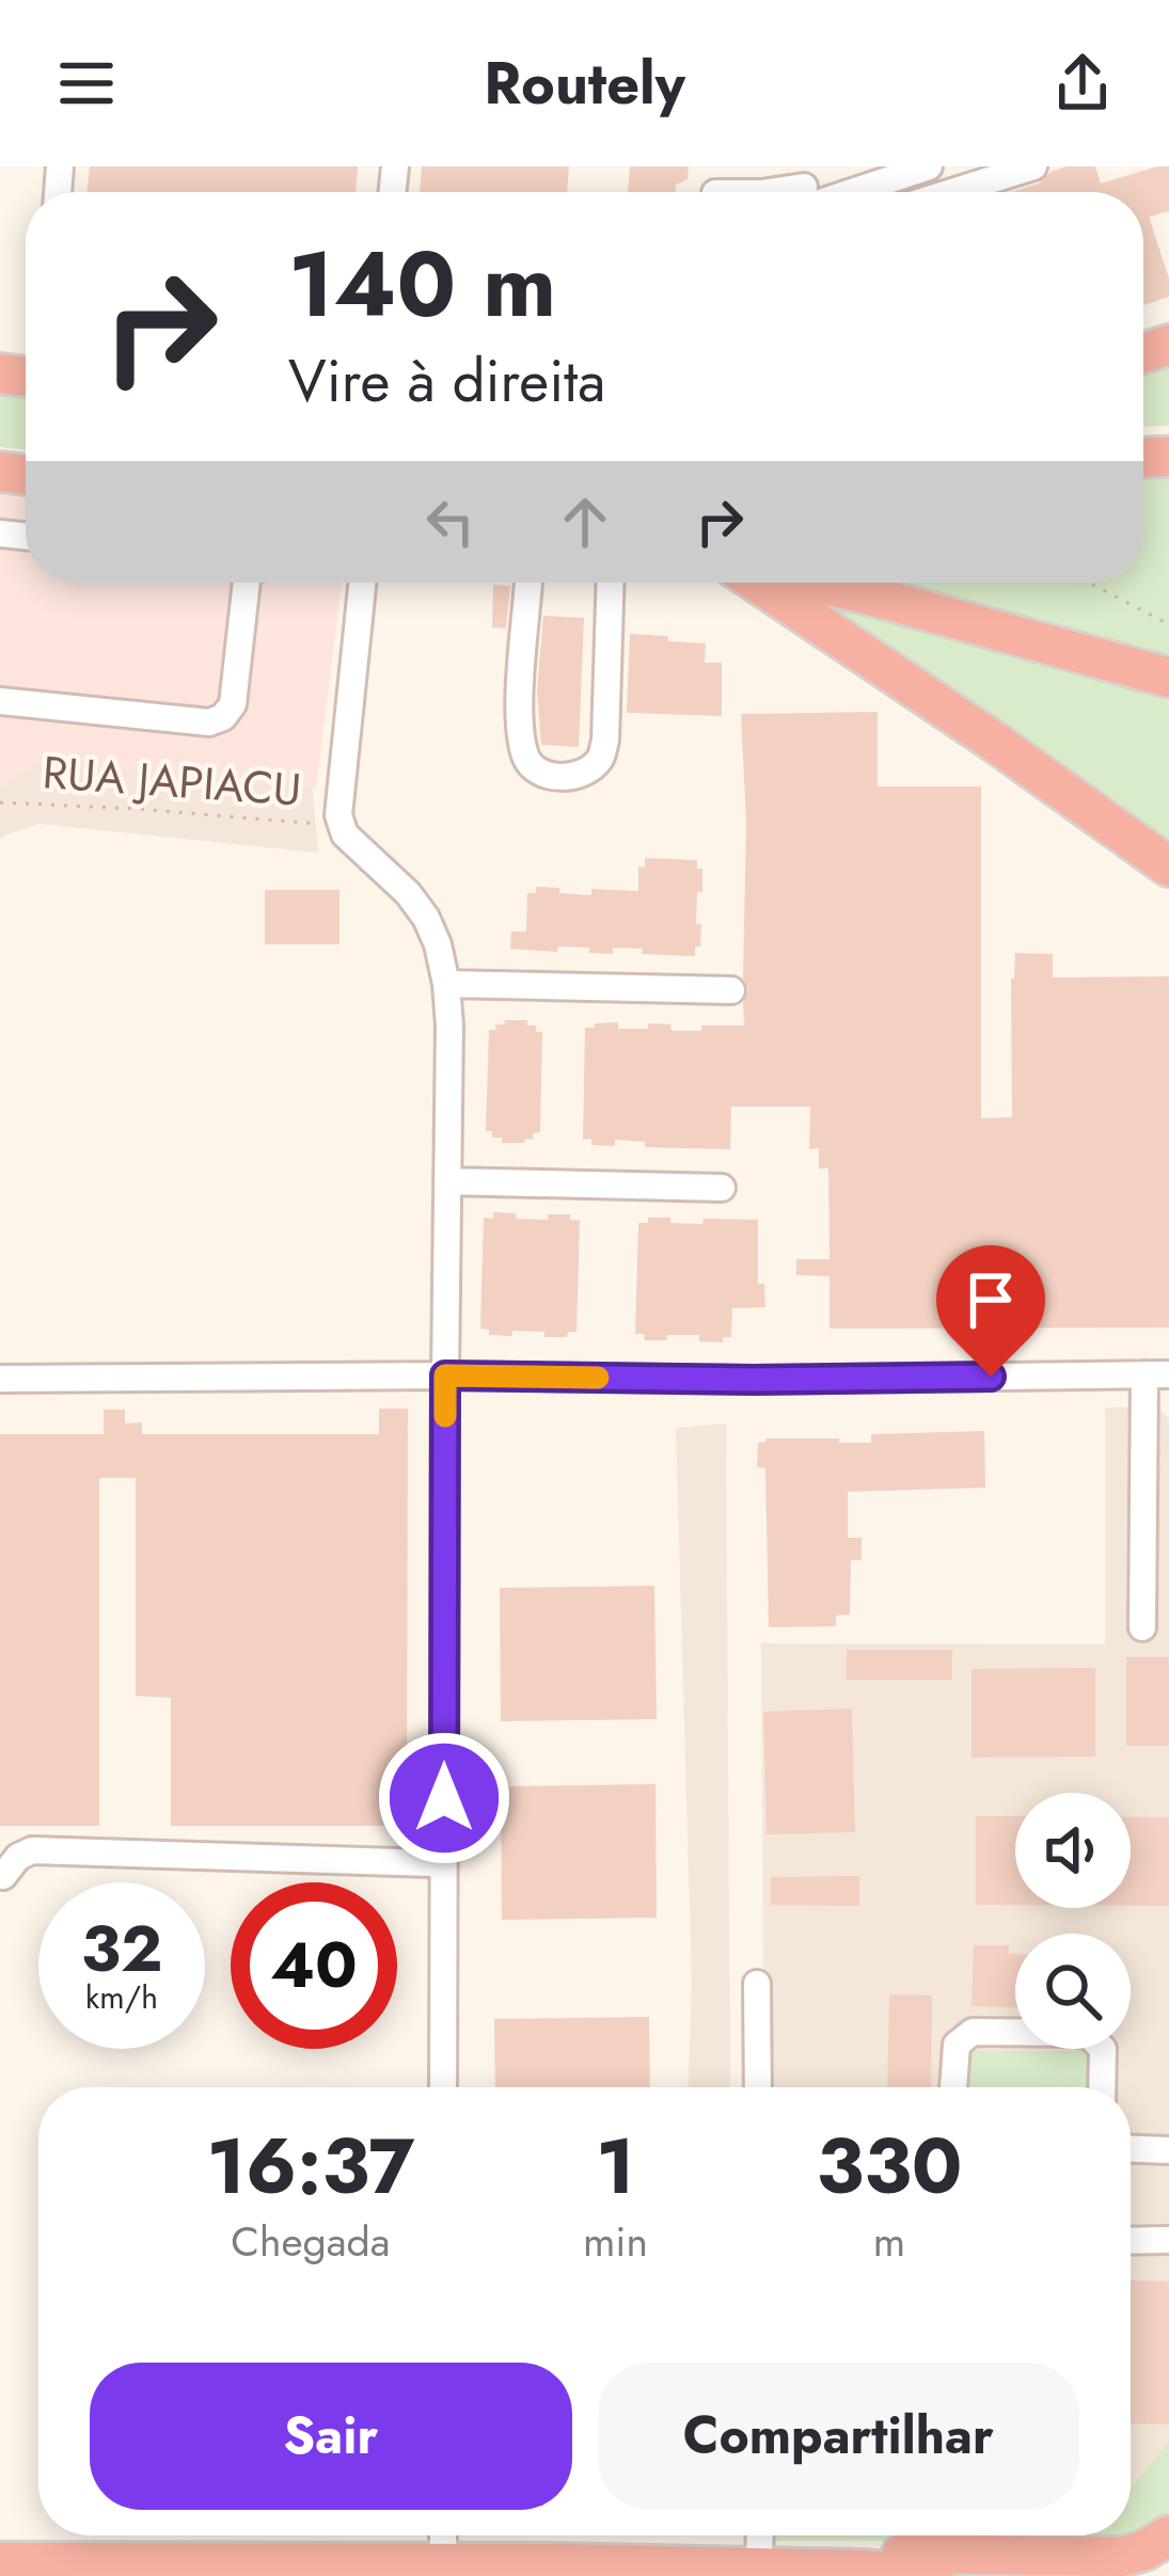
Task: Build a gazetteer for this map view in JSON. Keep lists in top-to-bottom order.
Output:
{
  "streets": {
    "path": ["RUA JAPIACU"]
  },
  "page": {
    "header": "Routely",
    "turn": ["140 m", "Vire à direita"],
    "speed": "32 km/h",
    "limit": "40",
    "eta": [
      "16:37",
      "Chegada",
      "1",
      "min",
      "330",
      "m"
    ],
    "buttons": ["Sair", "Compartilhar"]
  }
}
